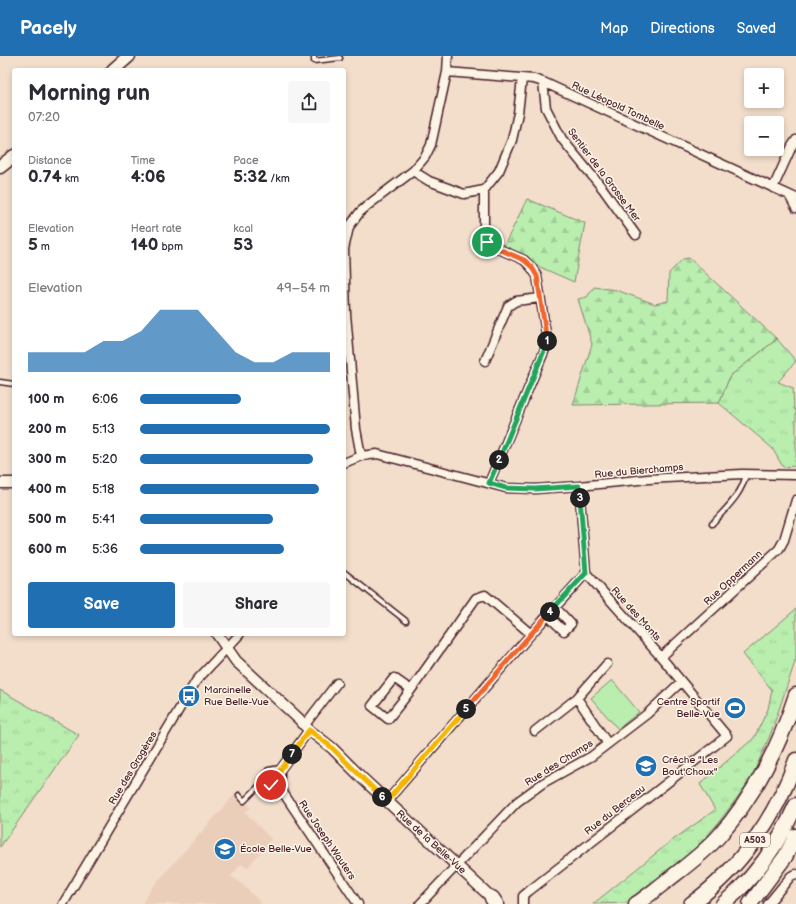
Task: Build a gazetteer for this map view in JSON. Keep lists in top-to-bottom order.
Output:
{
  "streets": {
    "highway": ["A503"],
    "street": [
      "Rue Léopold Tombelle",
      "Sentier de la Grosse Mer",
      "Rue du Bierchamps",
      "Rue Oppermann",
      "Rue des Monts",
      "Rue des Champs",
      "Rue des Grogères",
      "Rue du Berceau",
      "Rue Joseph Wauters",
      "Rue de la Belle-Vue"
    ]
  },
  "crossings": [
    ["Rue Léopold Tombelle", "Sentier de la Grosse Mer"],
    ["Rue Oppermann", "Rue des Monts"],
    ["Rue des Monts", "Rue des Champs"],
    ["Rue des Monts", "Rue du Berceau"],
    ["Rue des Champs", "Rue de la Belle-Vue"],
    ["Rue des Grogères", "Rue de la Belle-Vue"]
  ],
  "places": {
    "bus stop": ["Marcinelle Rue Belle-Vue"],
    "sports": ["Centre Sportif Belle-Vue"],
    "school or university": ["Crêche \"Les Bout'Choux\"", "École Belle-Vue"]
  },
  "page": {
    "header": "Pacely",
    "nav": ["Map", "Directions", "Saved"],
    "map_buttons": ["+", "−"],
    "heading": ["Morning run", "07:20"],
    "stats": [
      ["Distance", "0.74 km"],
      ["Time", "4:06"],
      ["Pace", "5:32 /km"],
      ["Elevation", "5 m"],
      ["Heart rate", "140 bpm"],
      ["kcal", "53"]
    ],
    "chart": ["Elevation", "49–54 m"],
    "pins": [
      "1",
      "2",
      "3",
      "4",
      "5",
      "7",
      "6"
    ],
    "list": [
      {
        "name": "100 m",
        "note": "6:06"
      },
      {
        "name": "200 m",
        "note": "5:13"
      },
      {
        "name": "300 m",
        "note": "5:20"
      },
      {
        "name": "400 m",
        "note": "5:18"
      },
      {
        "name": "500 m",
        "note": "5:41"
      },
      {
        "name": "600 m",
        "note": "5:36"
      }
    ],
    "buttons": ["Save", "Share"]
  }
}
